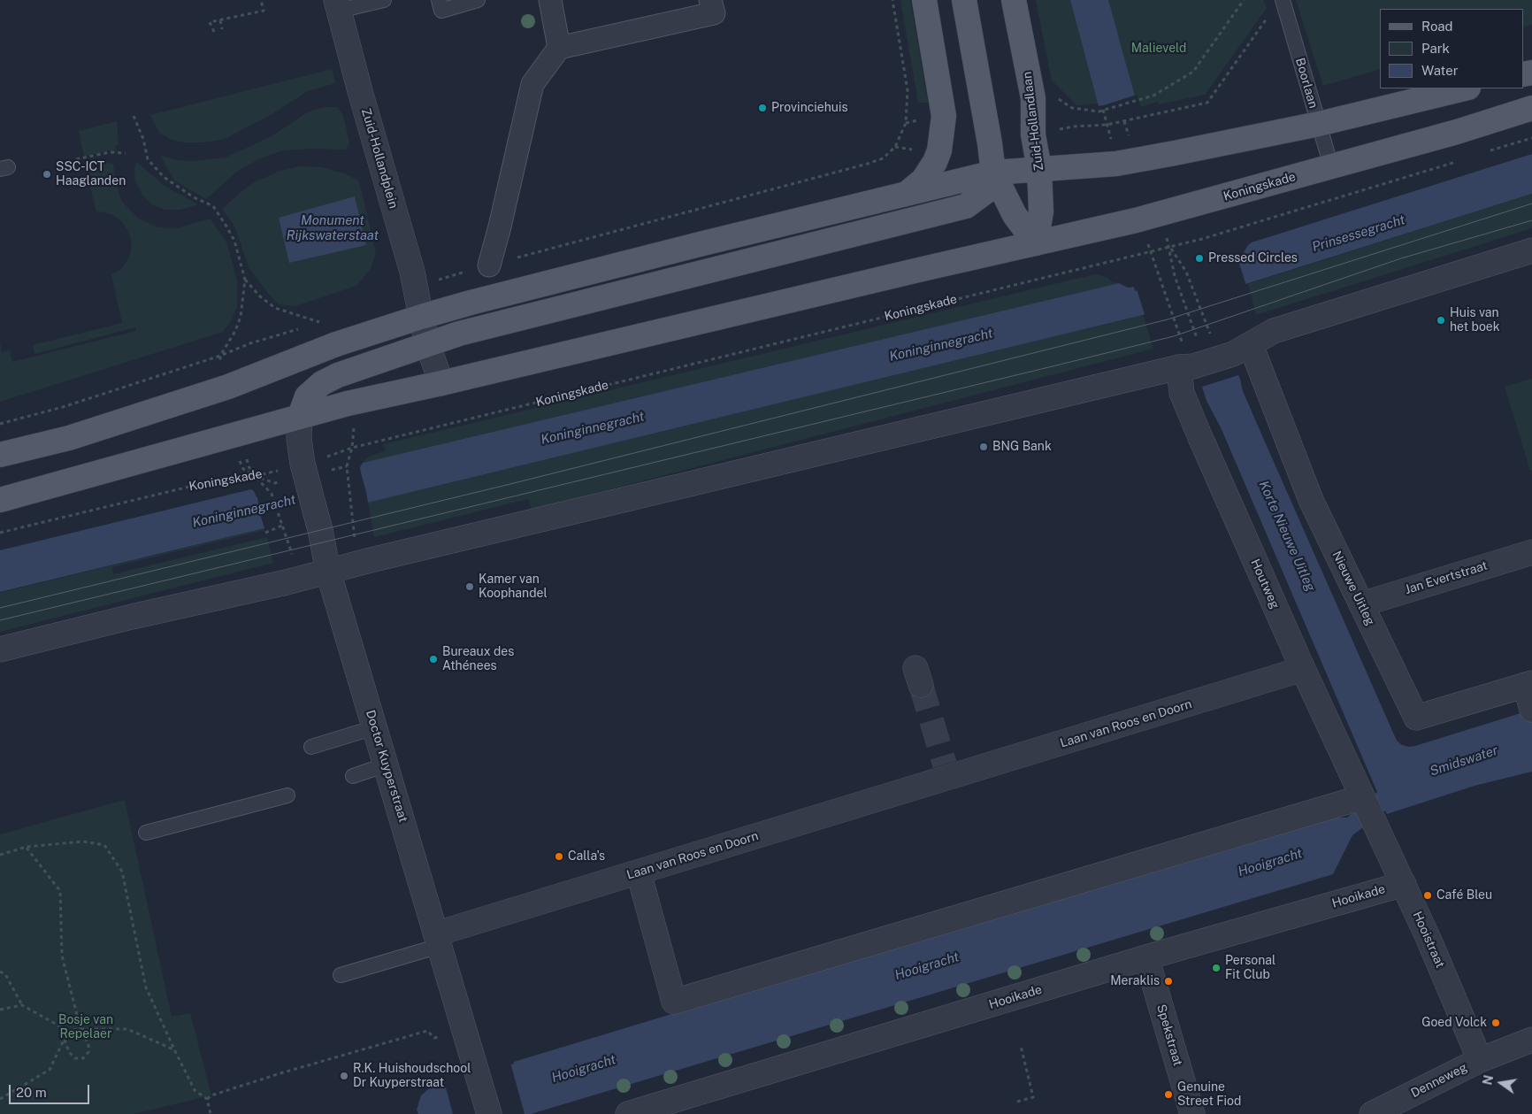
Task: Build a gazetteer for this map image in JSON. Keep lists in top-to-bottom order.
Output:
{
  "streets": {
    "main road": ["Zuid-Hollandlaan", "Koningskade"],
    "street": [
      "Zuid-Hollandplein",
      "Jan Evertstraat",
      "Houtweg",
      "Nieuwe Uitleg",
      "Laan van Roos en Doorn",
      "Doctor Kuyperstraat",
      "Hooikade",
      "Hooistraat",
      "Spekstraat",
      "Denneweg"
    ],
    "lane": ["Boorlaan"]
  },
  "crossings": [
    ["Boorlaan", "Koningskade"],
    ["Zuid-Hollandlaan", "Koningskade"],
    ["Koningskade", "Doctor Kuyperstraat"],
    ["Jan Evertstraat", "Nieuwe Uitleg"],
    ["Houtweg", "Nieuwe Uitleg"],
    ["Houtweg", "Laan van Roos en Doorn"],
    ["Houtweg", "Hooistraat"],
    ["Laan van Roos en Doorn", "Doctor Kuyperstraat"],
    ["Hooikade", "Hooistraat"],
    ["Hooikade", "Spekstraat"],
    ["Hooistraat", "Denneweg"]
  ],
  "water": [
    "Monument Rijkswaterstaat",
    "Prinsessegracht",
    "Koninginnegracht",
    "Korte Nieuwe Uitleg",
    "Smidswater",
    "Hooigracht"
  ],
  "parks": ["Malieveld", "Bosje van Repelaer"],
  "places": [
    "Provinciehuis",
    "SSC-ICT Haaglanden",
    "Pressed Circles",
    "Huis van het boek",
    "BNG Bank",
    "Kamer van Koophandel",
    "Bureaux des Athénees",
    "Calla's",
    "Café Bleu",
    "Personal Fit Club",
    "Meraklis",
    "Goed Volck",
    "R.K. Huishoudschool Dr Kuyperstraat",
    "Genuine Street Fiod"
  ],
  "legend": ["Road", "Park", "Water"],
  "scale_bar": "20 m",
  "north": "left"
}
